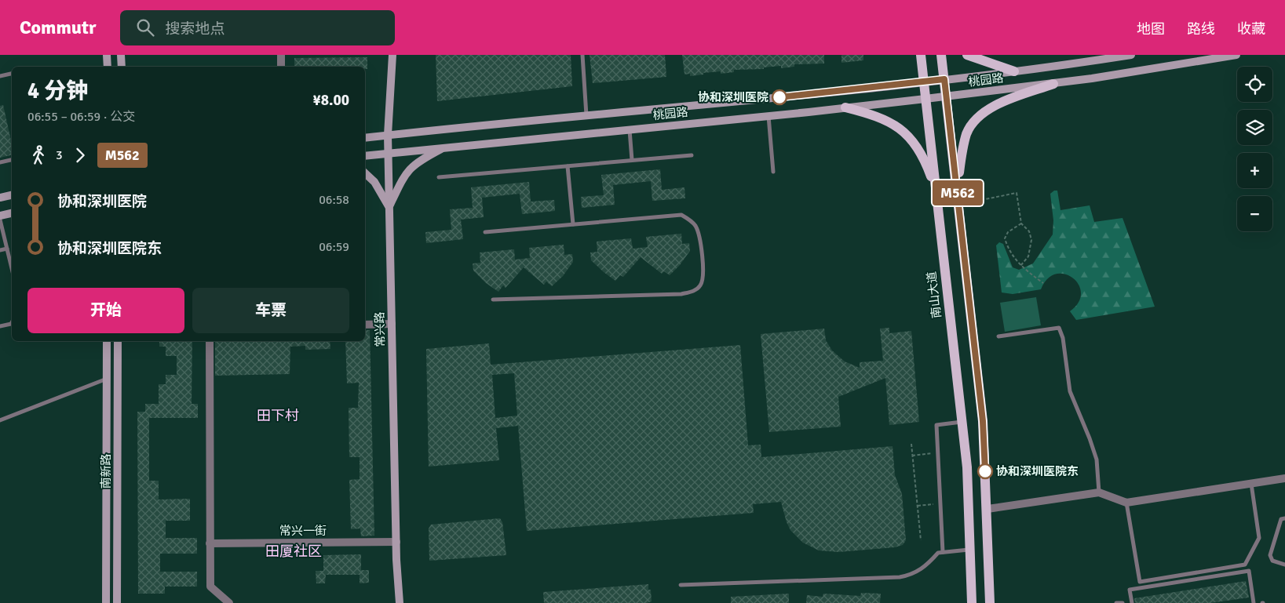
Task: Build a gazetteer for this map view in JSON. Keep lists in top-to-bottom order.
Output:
{
  "streets": {
    "main road": [
      "桃园路",
      "南山大道",
      "常兴路",
      "南新路"
    ],
    "street": ["常兴一街"]
  },
  "crossings": [
    ["桃园路", "南山大道"],
    ["桃园路", "常兴路"],
    ["常兴路", "常兴一街"]
  ],
  "districts": ["田下村", "田厦社区"],
  "places": ["协和深圳医院", "协和深圳医院东"],
  "lines": ["bus line M562"],
  "page": {
    "header": "Commutr",
    "search": "搜索地点",
    "nav": ["地图", "路线", "收藏"],
    "on_map": "M562",
    "map_buttons": ["+", "−"],
    "heading": ["4 分钟", "06:55 – 06:59 · 公交", "¥8.00"],
    "legs": ["3", "M562"],
    "list": [
      {
        "name": "协和深圳医院",
        "value": "06:58"
      },
      {
        "name": "协和深圳医院东",
        "value": "06:59"
      }
    ],
    "buttons": ["开始", "车票"]
  }
}
